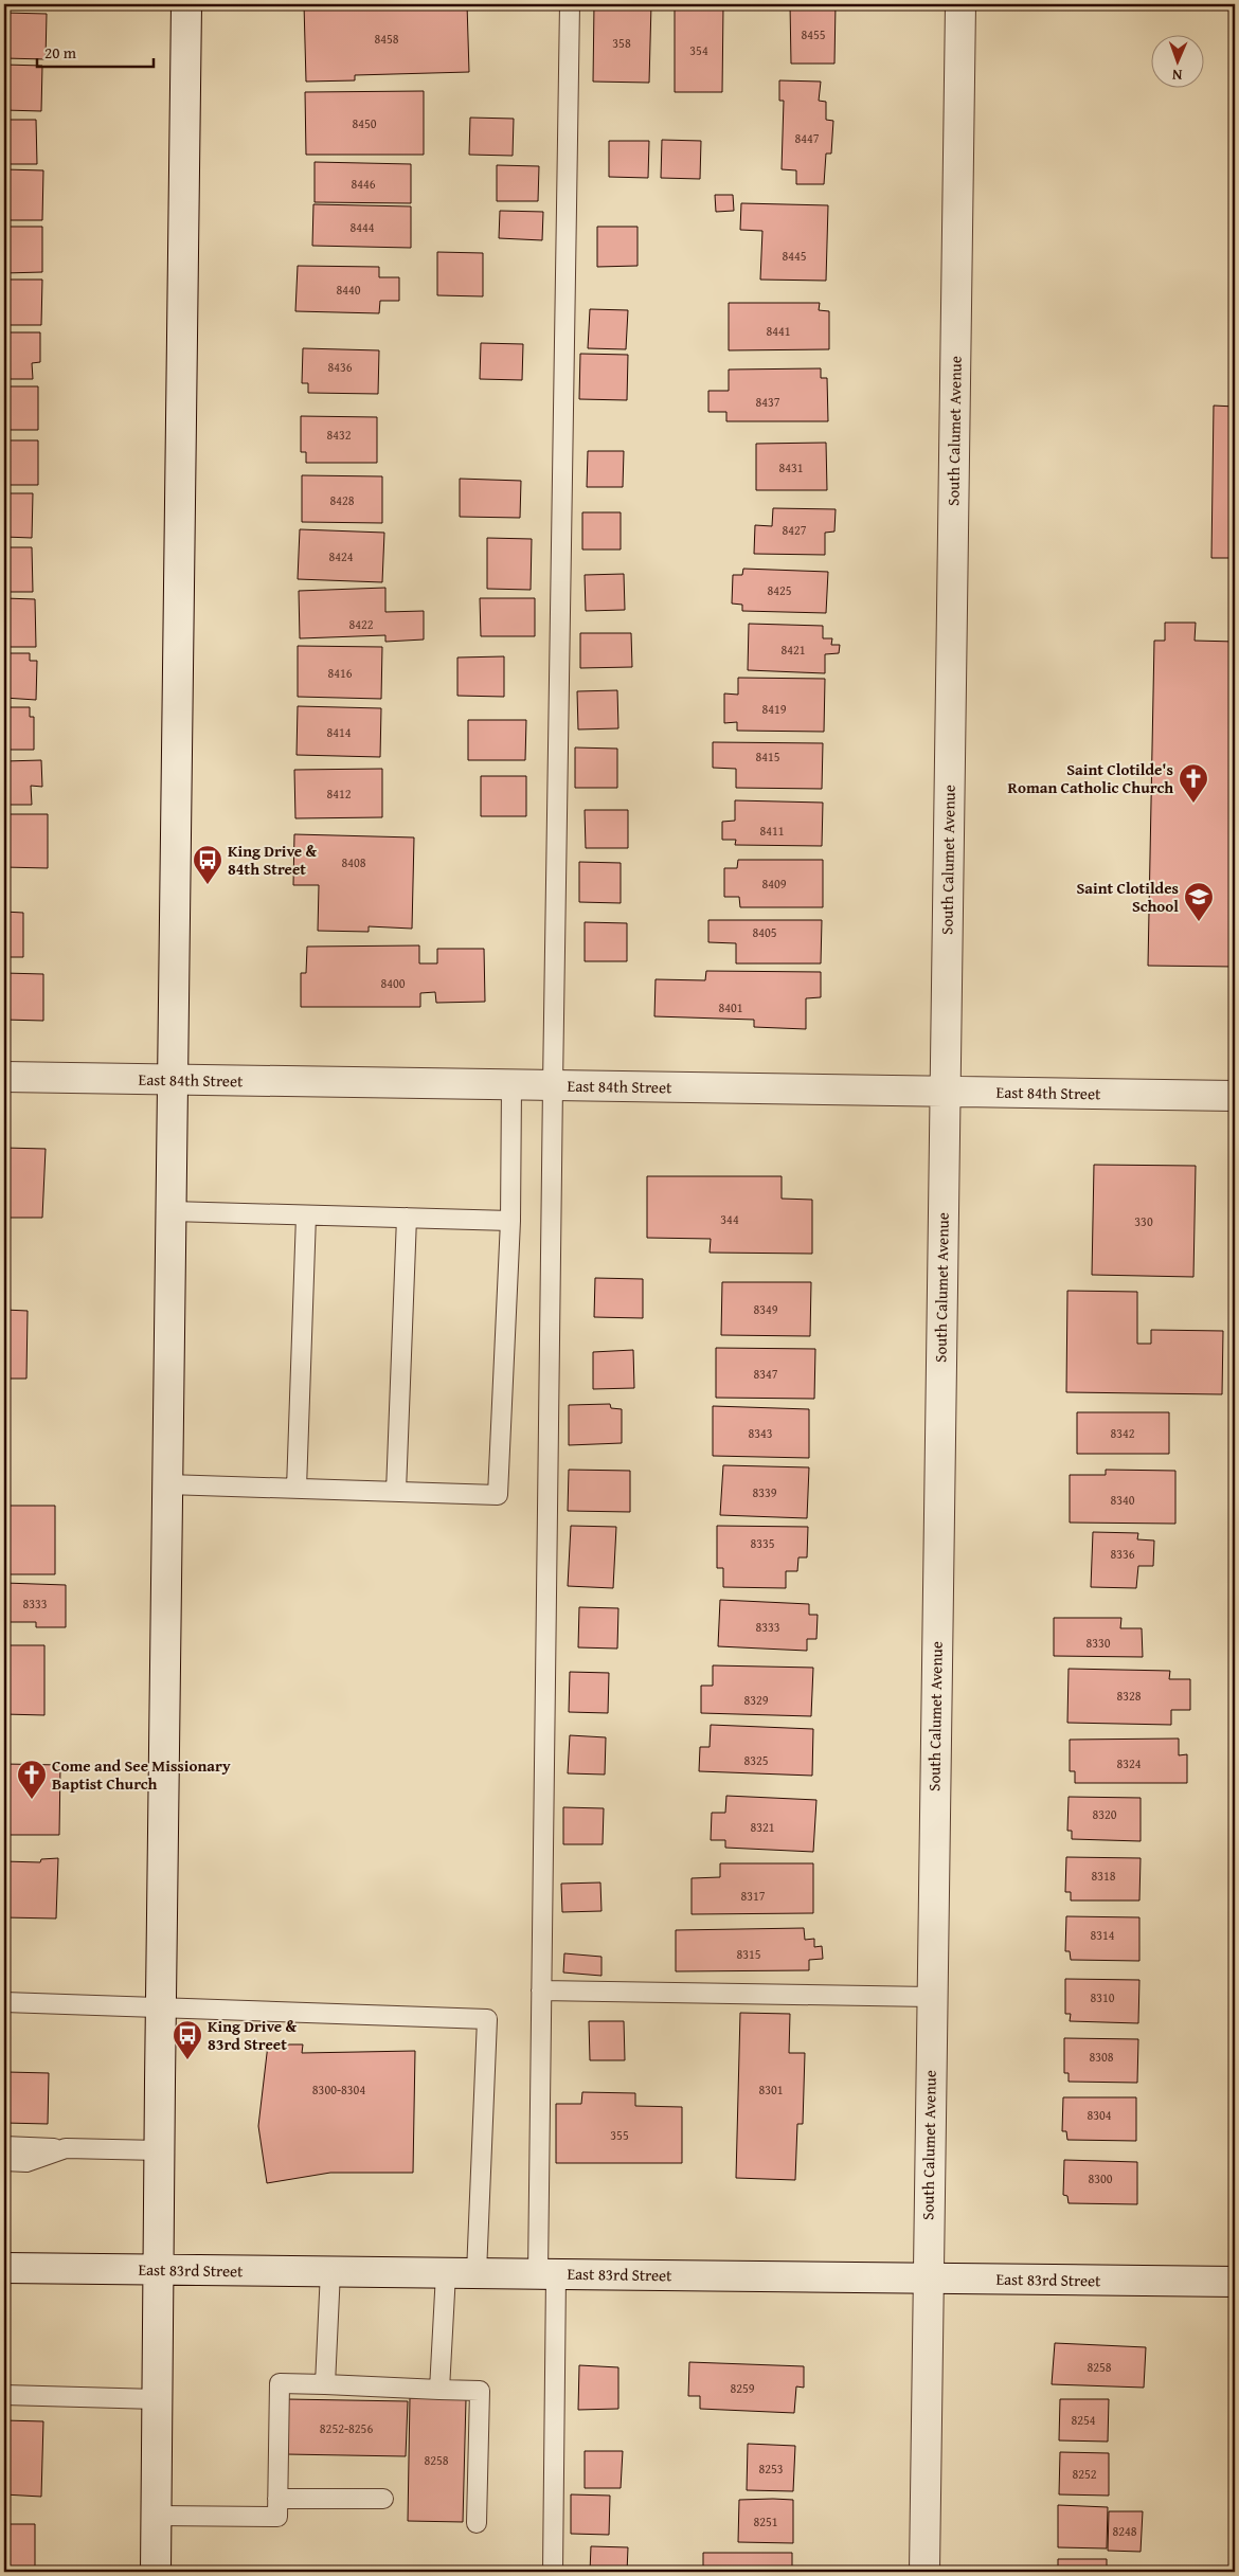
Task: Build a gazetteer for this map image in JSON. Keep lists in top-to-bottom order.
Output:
{
  "streets": {
    "street": ["South Calumet Avenue", "East 84th Street", "East 83rd Street"]
  },
  "crossings": [
    ["South Calumet Avenue", "East 84th Street"],
    ["South Calumet Avenue", "East 83rd Street"]
  ],
  "places": {
    "church": ["Saint Clotilde's Roman Catholic Church", "Come and See Missionary Baptist Church"],
    "bus stop": ["King Drive & 84th Street", "King Drive & 83rd Street"],
    "school or university": ["Saint Clotildes School"]
  },
  "house_numbers": [
    "8455",
    "8458",
    "358",
    "354",
    "8450",
    "8447",
    "8446",
    "8444",
    "8445",
    "8440",
    "8441",
    "8436",
    "8437",
    "8432",
    "8431",
    "8428",
    "8427",
    "8424",
    "8425",
    "8422",
    "8421",
    "8416",
    "8419",
    "8414",
    "8415",
    "8412",
    "8411",
    "8408",
    "8409",
    "8405",
    "8400",
    "8401",
    "344",
    "330",
    "8349",
    "8347",
    "8343",
    "8342",
    "8339",
    "8340",
    "8335",
    "8336",
    "8333",
    "8333",
    "8330",
    "8328",
    "8329",
    "8325",
    "8324",
    "8320",
    "8321",
    "8318",
    "8317",
    "8314",
    "8315",
    "8310",
    "8308",
    "8300-8304",
    "8301",
    "8304",
    "355",
    "8300",
    "8258",
    "8259",
    "8254",
    "8252-8256",
    "8258",
    "8253",
    "8252",
    "8251",
    "8248"
  ],
  "scale_bar": "20 m",
  "north": "bottom"
}
